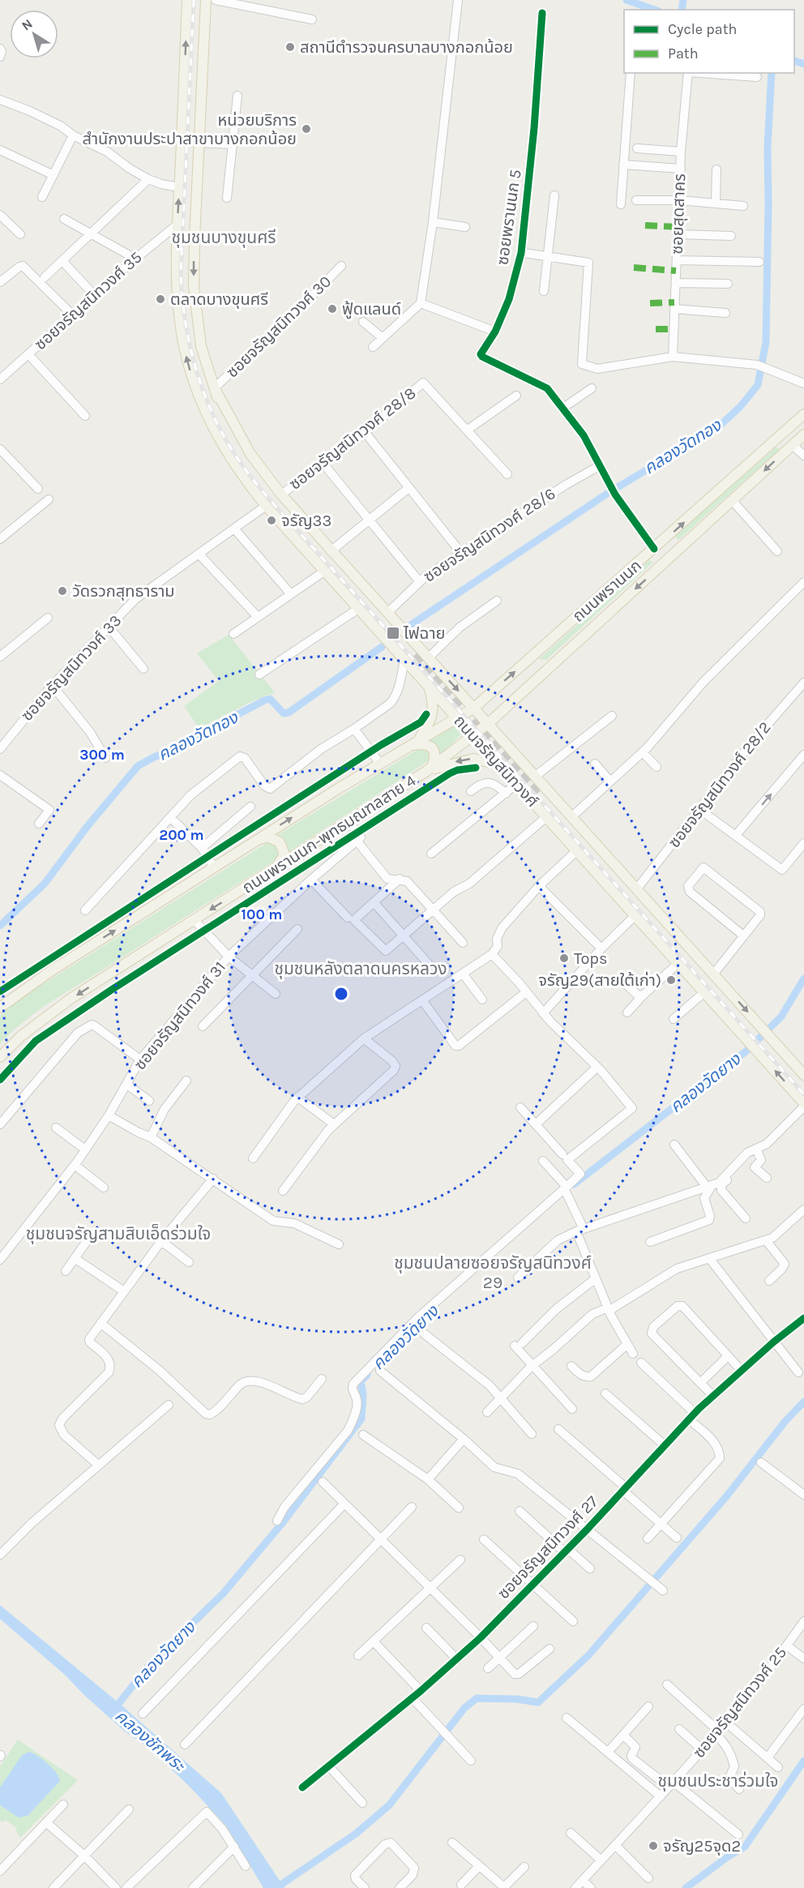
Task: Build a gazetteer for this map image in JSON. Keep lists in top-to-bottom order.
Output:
{
  "streets": {
    "main road": ["ถนนพรานนก", "ถนนจรัญสนิทวงศ์", "ถนนพรานนก-พุทธมณฑลสาย 4"],
    "street": [
      "ซอยสุดสาคร",
      "ซอยพรานนก 5",
      "ซอยจรัญสนิทวงศ์ 35",
      "ซอยจรัญสนิทวงศ์ 30",
      "ซอยจรัญสนิทวงศ์ 28/8",
      "ซอยจรัญสนิทวงศ์ 28/6",
      "ซอยจรัญสนิทวงศ์ 33",
      "ซอยจรัญสนิทวงศ์ 28/2",
      "ซอยจรัญสนิทวงศ์ 31",
      "ซอยจรัญสนิทวงศ์ 27",
      "ซอยจรัญสนิทวงศ์ 25"
    ]
  },
  "crossings": [
    ["ซอยพรานนก 5", "ซอยจรัญสนิทวงศ์ 28/6"],
    ["ซอยพรานนก 5", "ถนนพรานนก"],
    ["ซอยจรัญสนิทวงศ์ 35", "ถนนจรัญสนิทวงศ์"],
    ["ซอยจรัญสนิทวงศ์ 30", "ถนนจรัญสนิทวงศ์"],
    ["ซอยจรัญสนิทวงศ์ 28/8", "ถนนจรัญสนิทวงศ์"],
    ["ซอยจรัญสนิทวงศ์ 28/6", "ถนนจรัญสนิทวงศ์"],
    ["ถนนพรานนก", "ถนนจรัญสนิทวงศ์"],
    ["ถนนพรานนก", "ถนนพรานนก-พุทธมณฑลสาย 4"],
    ["ซอยจรัญสนิทวงศ์ 33", "ถนนจรัญสนิทวงศ์"],
    ["ถนนจรัญสนิทวงศ์", "ซอยจรัญสนิทวงศ์ 28/2"],
    ["ถนนจรัญสนิทวงศ์", "ถนนพรานนก-พุทธมณฑลสาย 4"]
  ],
  "districts": [
    "ชุมชนบางขุนศรี",
    "ชุมชนหลังตลาดนครหลวง",
    "ชุมชนจรัญสามสิบเอ็ดร่วมใจ",
    "ชุมชนปลายซอยจรัญสนิทวงศ์ 29",
    "ชุมชนประชาร่วมใจ"
  ],
  "water": ["คลองวัดทอง", "คลองวัดยาง", "คลองชักพระ"],
  "places": {
    "other": [
      "สถานีตำรวจนครบาลบางกอกน้อย",
      "หน่วยบริการ สำนักงานประปาสาขาบางกอกน้อย",
      "ตลาดบางขุนศรี",
      "ฟู้ดแลนด์",
      "จรัญ33",
      "วัดรวกสุทธาราม",
      "Tops",
      "จรัญ29(สายใต้เก่า)",
      "จรัญ25จุด2"
    ],
    "transit": ["ไฟฉาย"]
  },
  "legend": ["Cycle path", "Path"],
  "north": "top left",
  "rings": ["300 m", "200 m", "100 m"]
}
